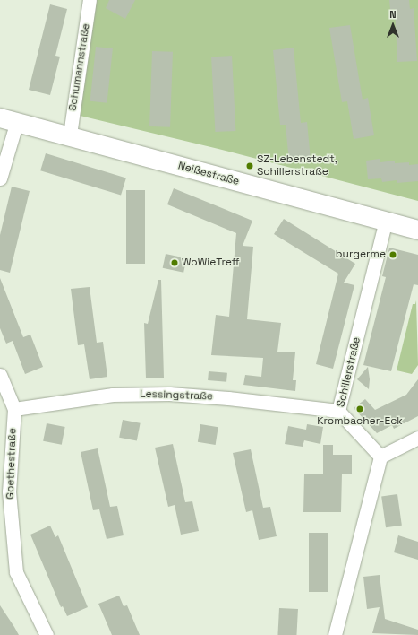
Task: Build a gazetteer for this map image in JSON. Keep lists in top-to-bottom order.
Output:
{
  "streets": {
    "street": [
      "Schumannstraße",
      "Neißestraße",
      "Schillerstraße",
      "Lessingstraße",
      "Goethestraße"
    ]
  },
  "crossings": [
    ["Schumannstraße", "Neißestraße"],
    ["Neißestraße", "Schillerstraße"],
    ["Schillerstraße", "Lessingstraße"],
    ["Lessingstraße", "Goethestraße"]
  ],
  "places": [
    "SZ-Lebenstedt, Schillerstraße",
    "burgerme",
    "WoWieTreff",
    "Krombacher-Eck"
  ],
  "north": "top"
}
